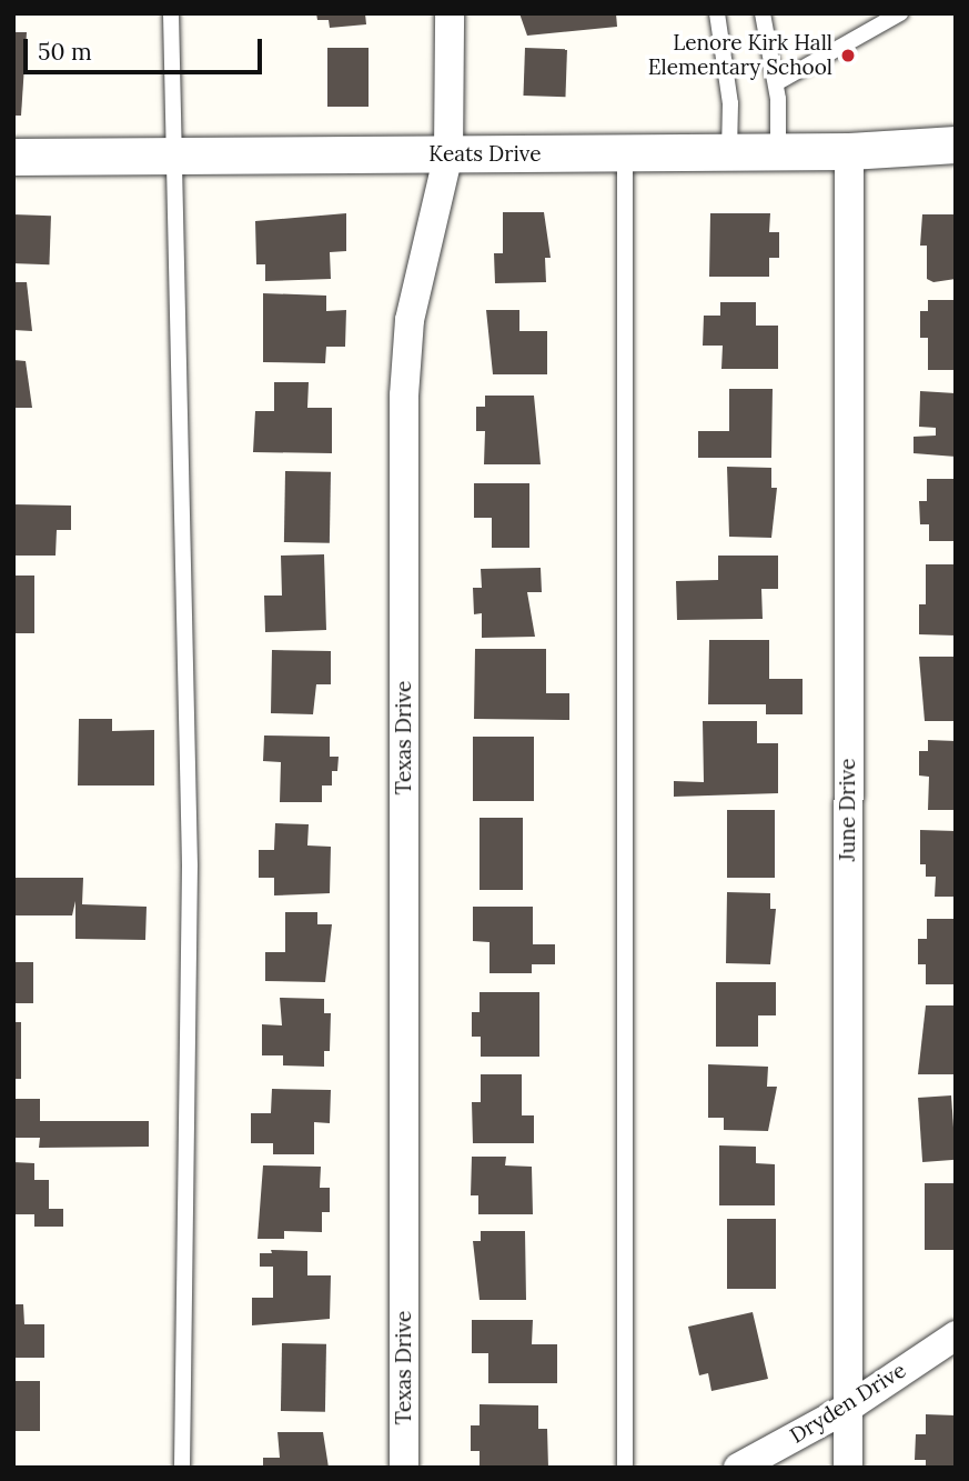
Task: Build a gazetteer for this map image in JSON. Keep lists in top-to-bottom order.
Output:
{
  "streets": {
    "street": [
      "Keats Drive",
      "Texas Drive",
      "June Drive",
      "Dryden Drive"
    ]
  },
  "crossings": [
    ["Keats Drive", "Texas Drive"],
    ["Keats Drive", "June Drive"],
    ["June Drive", "Dryden Drive"]
  ],
  "places": ["Lenore Kirk Hall Elementary School"],
  "scale_bar": "50 m"
}
